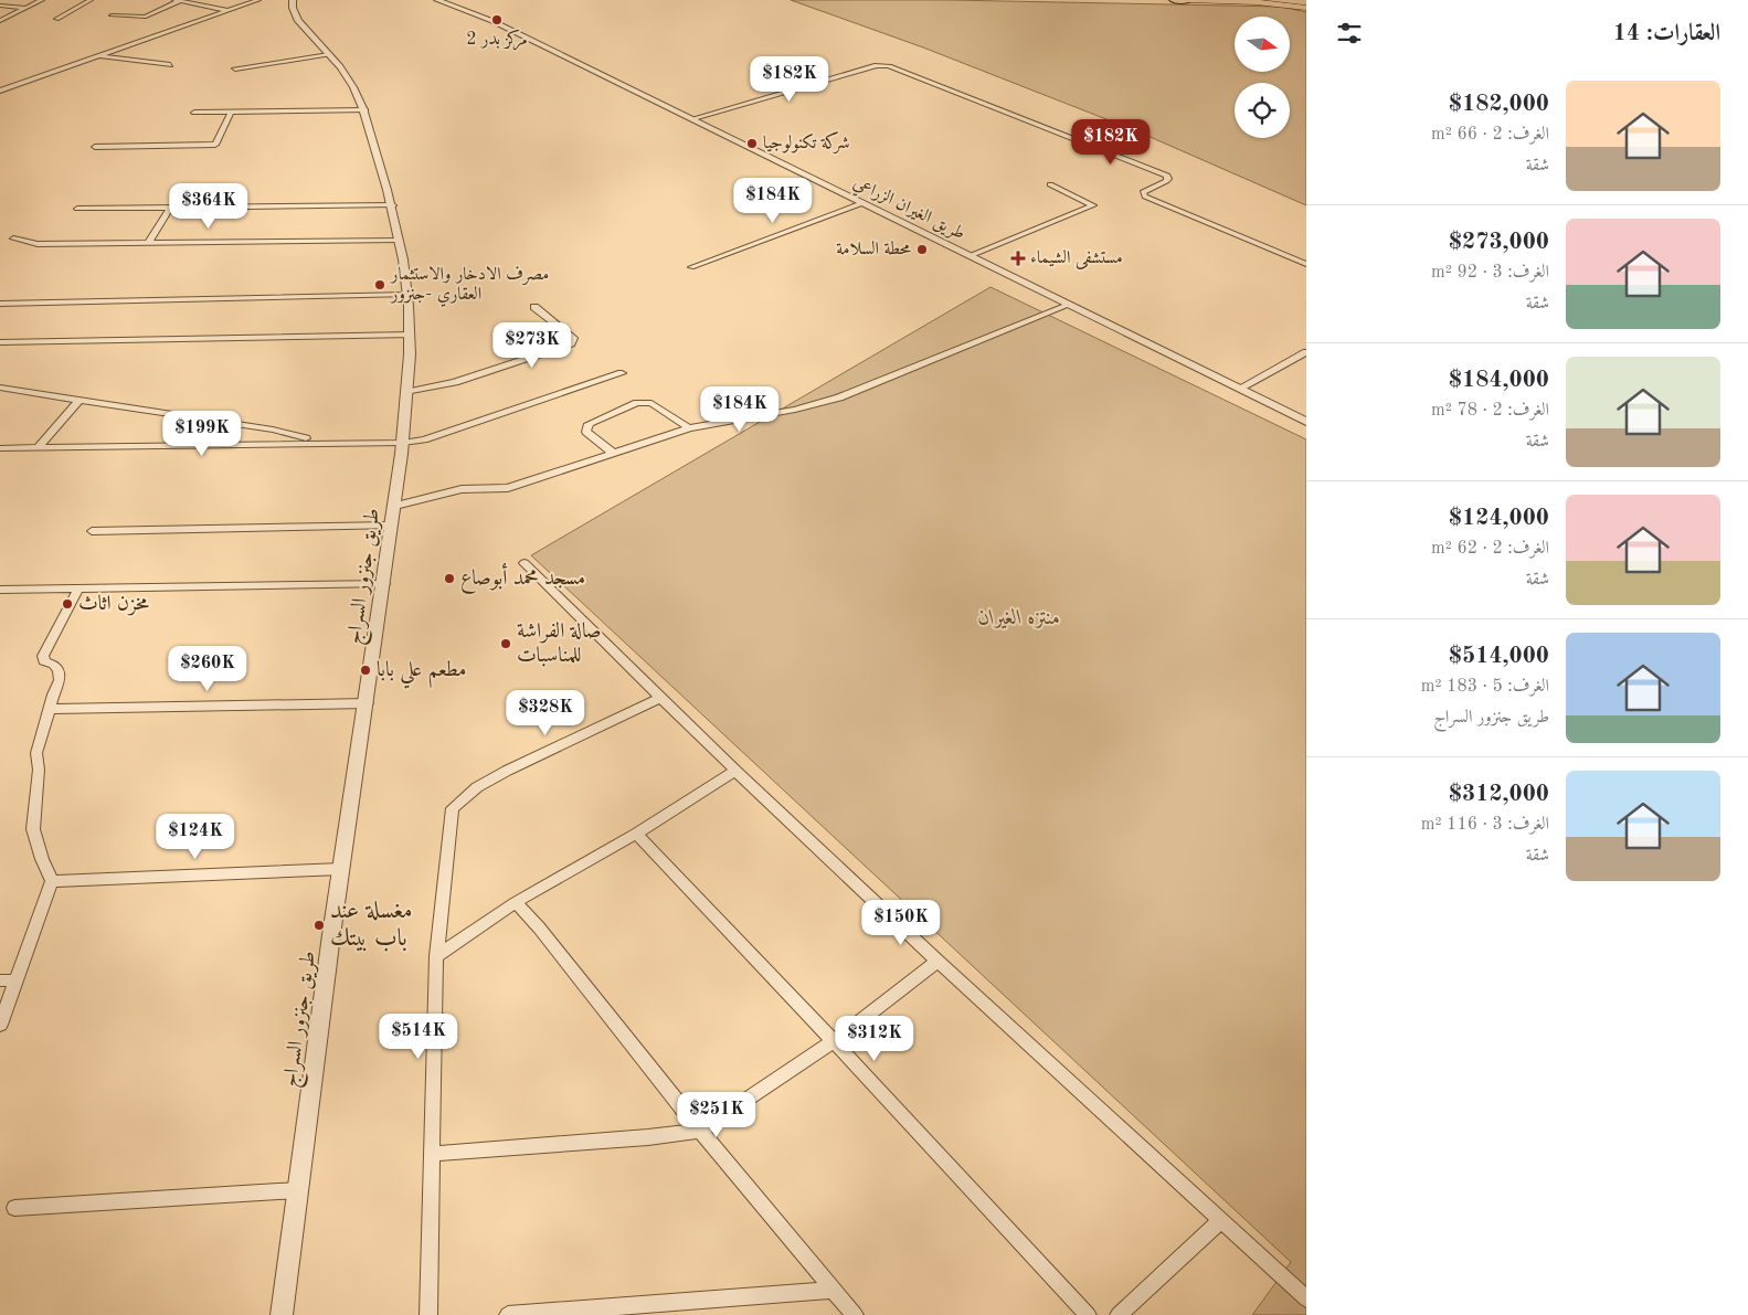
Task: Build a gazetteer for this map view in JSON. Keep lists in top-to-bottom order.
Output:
{
  "streets": {
    "street": ["طريق الغيران الزراعي", "طريق جنزور السراج"]
  },
  "parks": ["منتزه الغيران"],
  "places": {
    "other": [
      "مركز بدر 2",
      "شركة تكنولوجيا",
      "محطة السلامة",
      "مصرف الادخار والاستثمار العقاري -جنزور",
      "مسجد محمد أبوصاع",
      "مخزن اثاث",
      "صالة الفراشة للمناسبات",
      "مطعم علي بابا",
      "مغسلة عند باب بيتك"
    ],
    "health": ["مستشفى الشيماء"]
  },
  "north": "right",
  "page": {
    "heading": "العقارات: 14",
    "price": [
      "$182K",
      "$182K",
      "$184K",
      "$364K",
      "$273K",
      "$184K",
      "$199K",
      "$260K",
      "$328K",
      "$124K",
      "$150K",
      "$514K",
      "$312K",
      "$251K"
    ],
    "list": [
      {
        "name": "$182,000",
        "note": "الغرف: 2 · 66 m² · شقة"
      },
      {
        "name": "$273,000",
        "note": "الغرف: 3 · 92 m² · شقة"
      },
      {
        "name": "$184,000",
        "note": "الغرف: 2 · 78 m² · شقة"
      },
      {
        "name": "$124,000",
        "note": "الغرف: 2 · 62 m² · شقة"
      },
      {
        "name": "$514,000",
        "note": "الغرف: 5 · 183 m² · طريق جنزور السراج"
      },
      {
        "name": "$312,000",
        "note": "الغرف: 3 · 116 m² · شقة"
      }
    ]
  }
}
